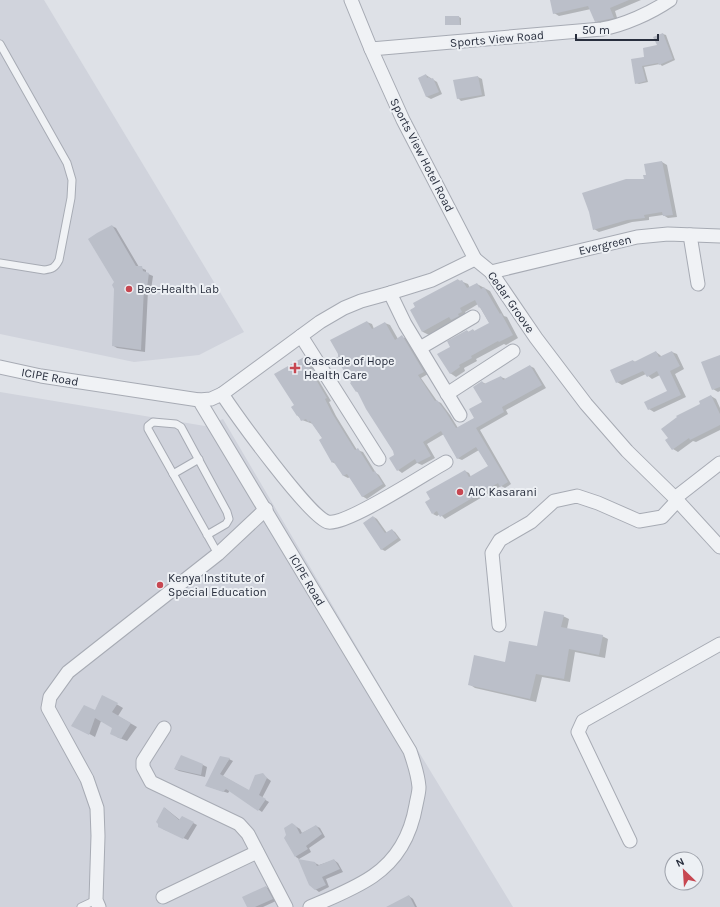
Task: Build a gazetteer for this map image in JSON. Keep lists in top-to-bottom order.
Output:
{
  "streets": {
    "street": [
      "Sports View Road",
      "Sports View Hotel Road",
      "Evergreen",
      "Cedar Groove",
      "ICIPE Road"
    ]
  },
  "crossings": [
    ["Sports View Road", "Sports View Hotel Road"],
    ["Sports View Hotel Road", "Cedar Groove"],
    ["Evergreen", "Cedar Groove"]
  ],
  "places": {
    "other": ["Bee-Health Lab", "AIC Kasarani", "Kenya Institute of Special Education"],
    "health": ["Cascade of Hope Health Care"]
  },
  "scale_bar": "50 m",
  "north": "top left"
}
